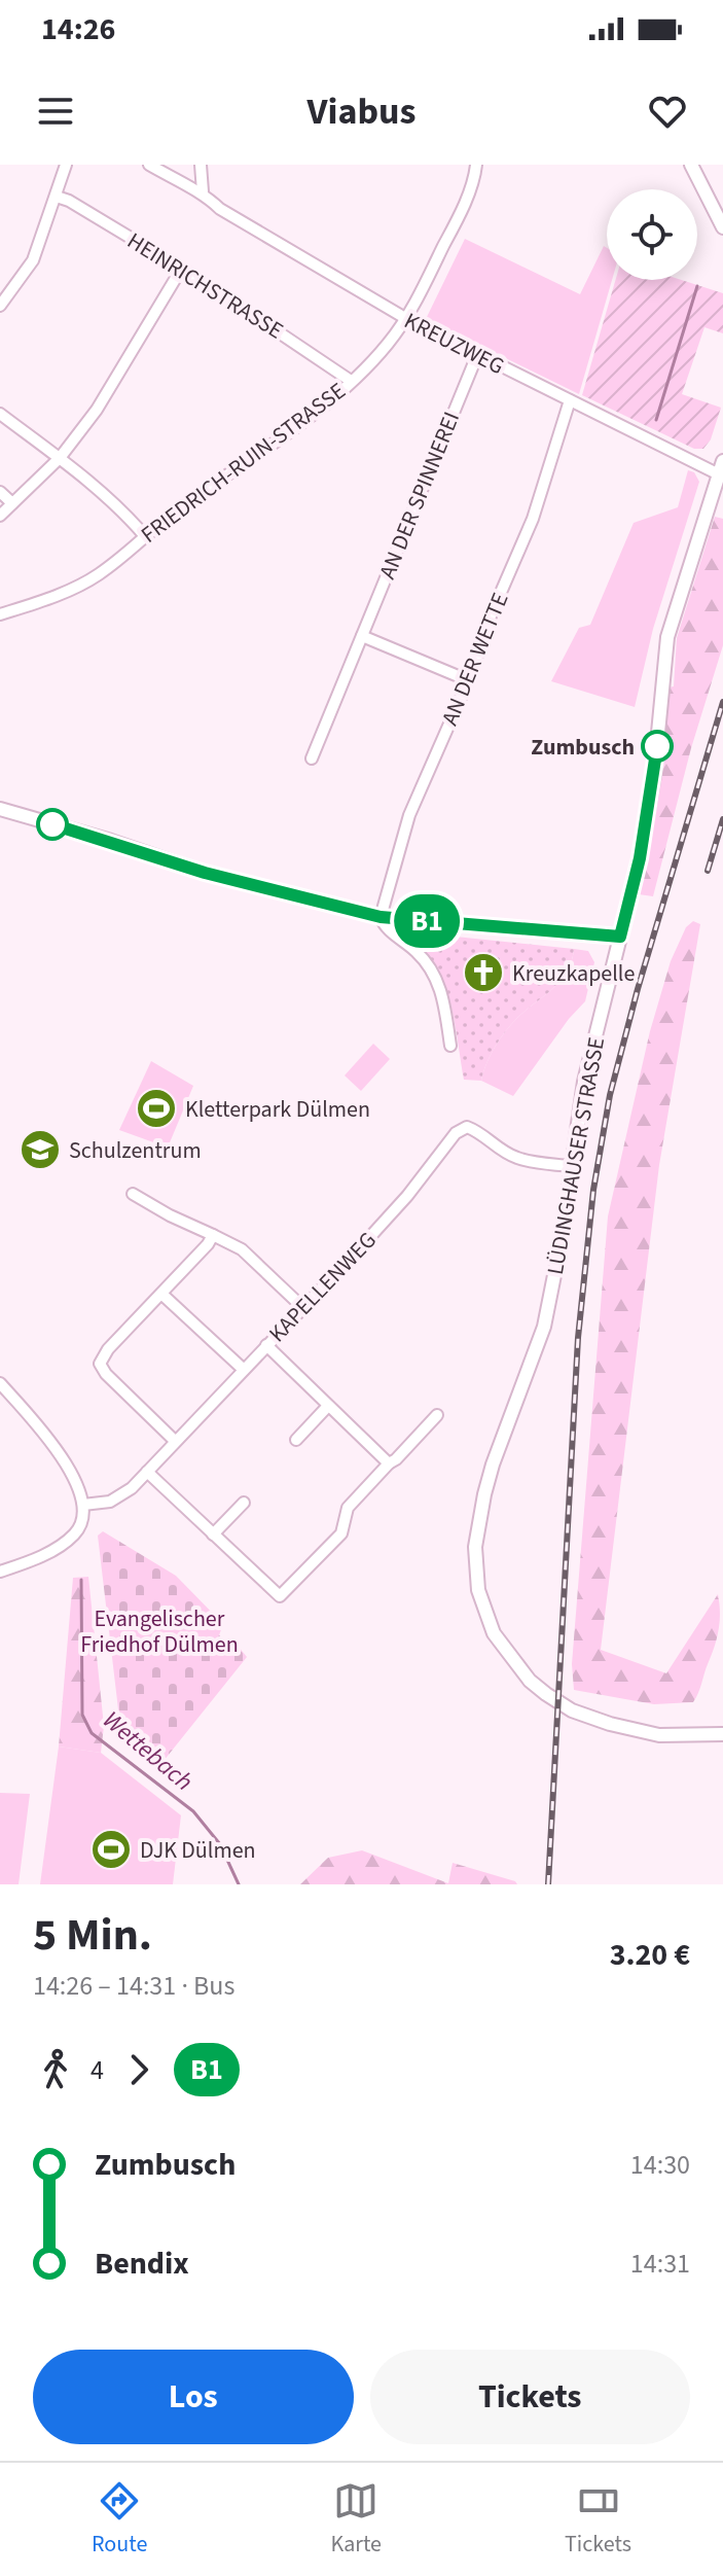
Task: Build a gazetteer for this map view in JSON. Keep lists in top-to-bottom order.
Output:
{
  "streets": {
    "street": [
      "HEINRICHSTRASSE",
      "KREUZWEG",
      "FRIEDRICH-RUIN-STRASSE",
      "AN DER SPINNEREI",
      "AN DER WETTE",
      "LÜDINGHAUSER STRASSE",
      "KAPELLENWEG"
    ]
  },
  "crossings": [
    ["HEINRICHSTRASSE", "FRIEDRICH-RUIN-STRASSE"],
    ["KREUZWEG", "FRIEDRICH-RUIN-STRASSE"],
    ["KREUZWEG", "AN DER SPINNEREI"],
    ["KREUZWEG", "AN DER WETTE"],
    ["KREUZWEG", "LÜDINGHAUSER STRASSE"],
    ["LÜDINGHAUSER STRASSE", "KAPELLENWEG"]
  ],
  "water": ["Wettebach"],
  "parks": ["Evangelischer Friedhof Dülmen"],
  "places": {
    "other": ["Zumbusch"],
    "church": ["Kreuzkapelle"],
    "sports": ["Kletterpark Dülmen", "DJK Dülmen"],
    "school or university": ["Schulzentrum"]
  },
  "lines": ["bus line B1"],
  "page": {
    "status": "14:26",
    "header": "Viabus",
    "on_map": "B1",
    "heading": ["5 Min.", "14:26 – 14:31 · Bus", "3.20 €"],
    "legs": ["4", "B1"],
    "list": [
      {
        "name": "Zumbusch",
        "value": "14:30"
      },
      {
        "name": "Bendix",
        "value": "14:31"
      }
    ],
    "buttons": ["Los", "Tickets"],
    "tabs": ["Route", "Karte", "Tickets"]
  }
}
